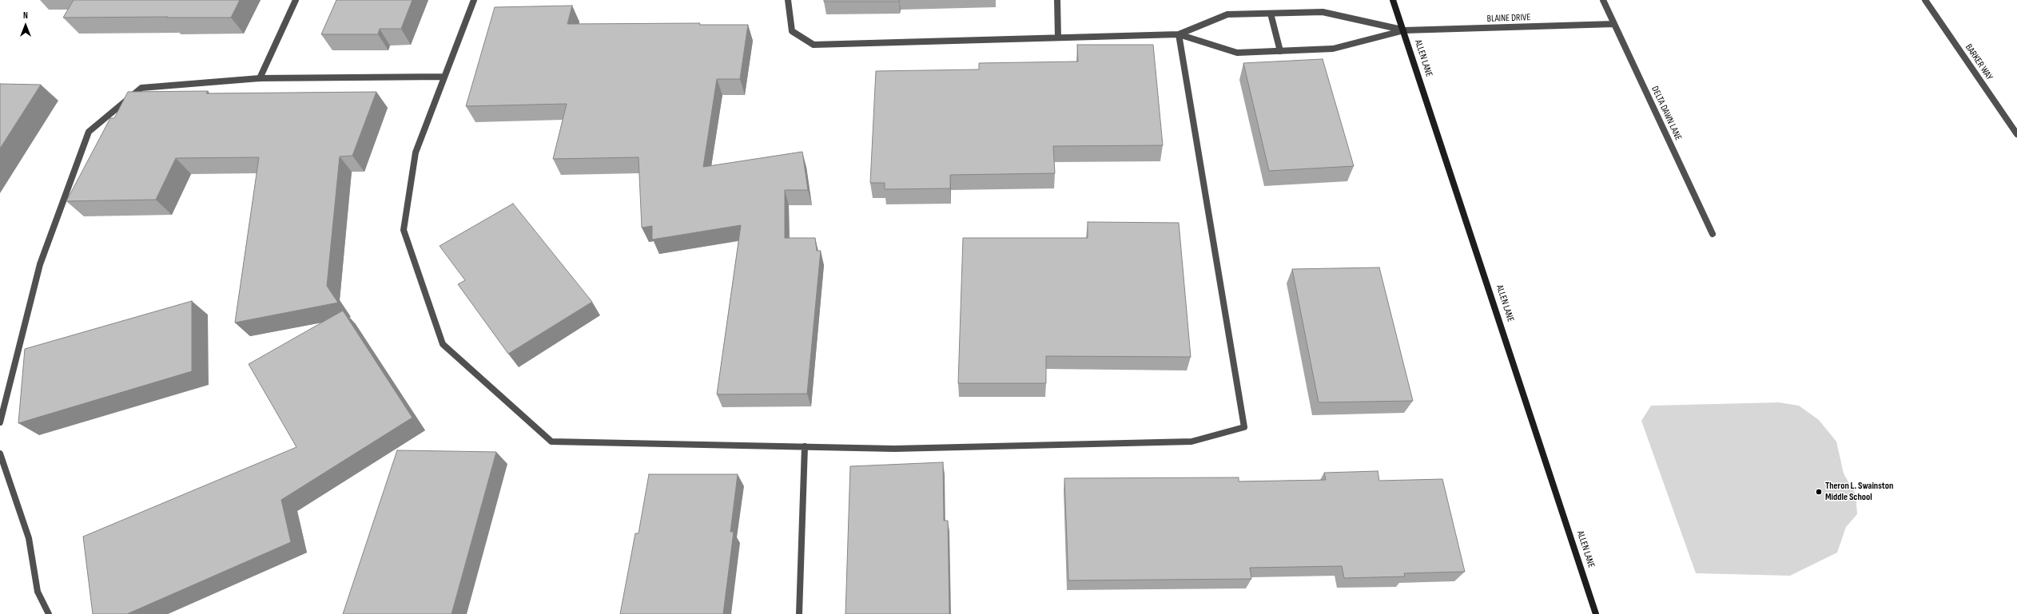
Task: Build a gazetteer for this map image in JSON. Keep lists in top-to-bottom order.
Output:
{
  "streets": {
    "main road": ["ALLEN LANE"],
    "street": ["BLAINE DRIVE", "BARKER WAY", "DELTA DAWN LANE"]
  },
  "crossings": [
    ["BLAINE DRIVE", "ALLEN LANE"],
    ["BLAINE DRIVE", "DELTA DAWN LANE"]
  ],
  "places": ["Theron L. Swainston Middle School"],
  "north": "top"
}
